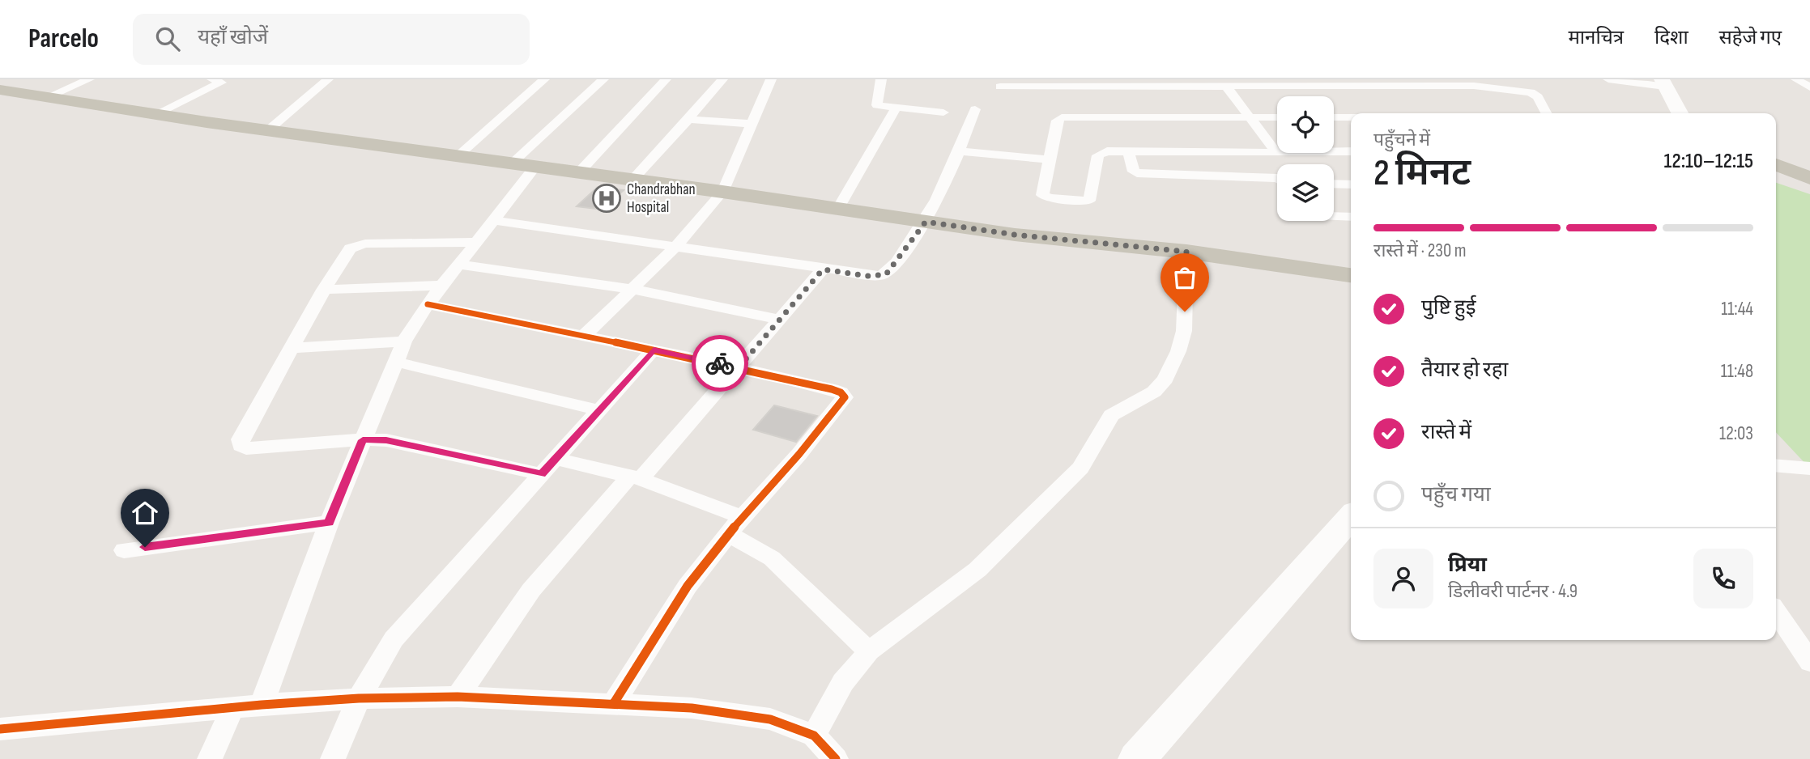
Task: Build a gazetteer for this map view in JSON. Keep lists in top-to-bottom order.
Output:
{
  "places": {
    "hospital": ["Chandrabhan Hospital"]
  },
  "page": {
    "header": "Parcelo",
    "search": "यहाँ खोजें",
    "nav": ["मानचित्र", "दिशा", "सहेजे गए"],
    "heading": ["2 मिनट", "पहुँचने में", "12:10–12:15"],
    "panel": ["प्रिया", "डिलीवरी पार्टनर · 4.9"],
    "bar": "रास्ते में · 230 m",
    "list": [
      ["पुष्टि हुई", "11:44"],
      ["तैयार हो रहा", "11:48"],
      ["रास्ते में", "12:03"],
      "पहुँच गया"
    ]
  }
}
